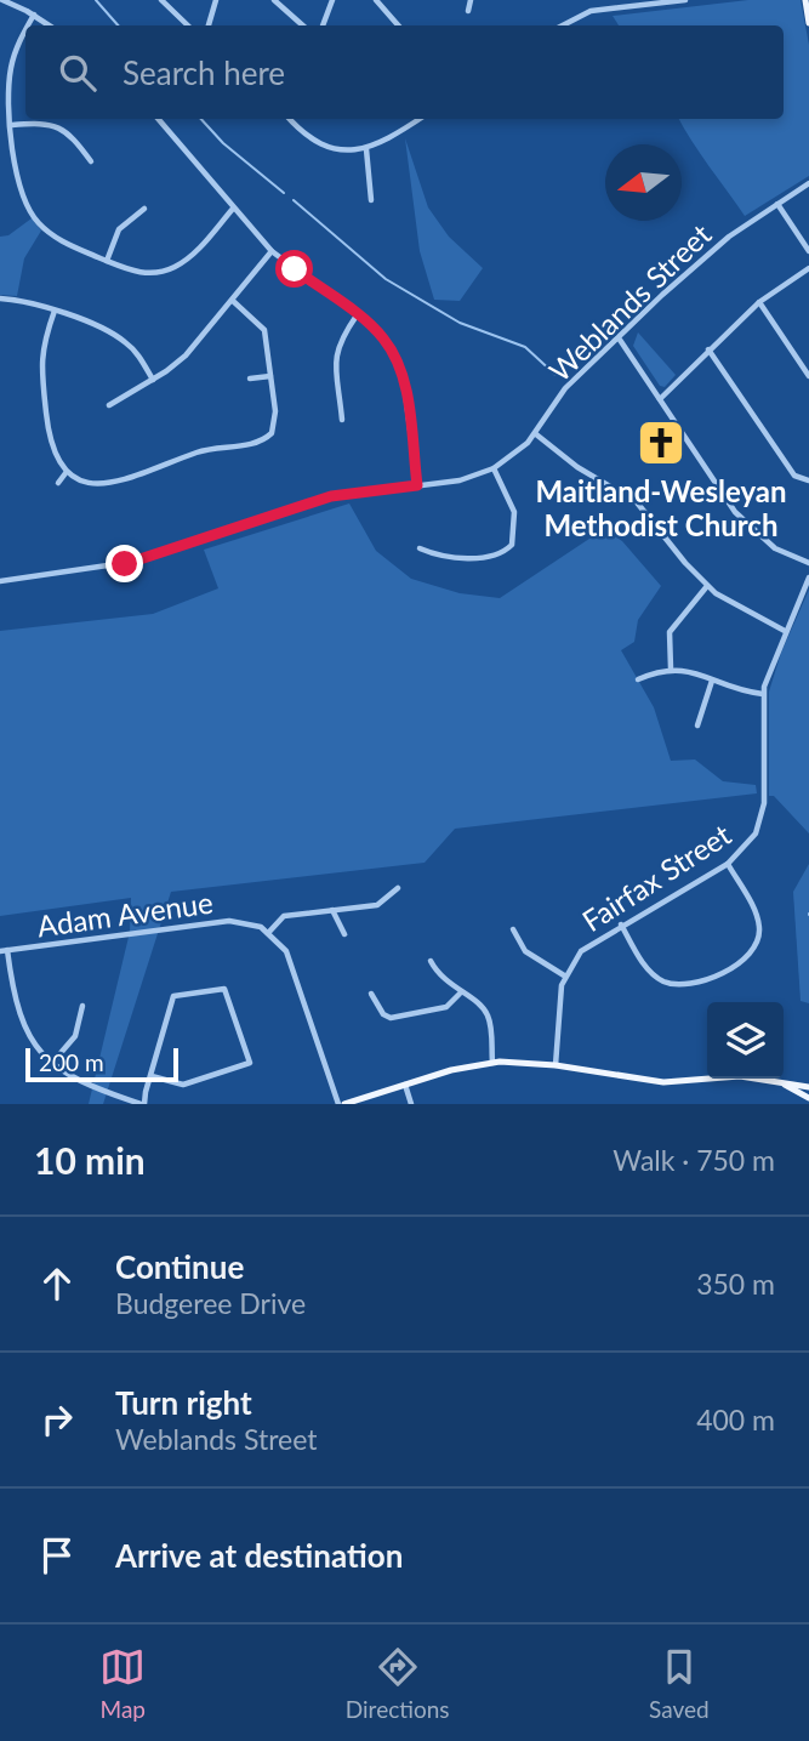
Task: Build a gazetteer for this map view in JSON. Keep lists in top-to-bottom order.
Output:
{
  "streets": {
    "street": ["Weblands Street", "Fairfax Street", "Adam Avenue"]
  },
  "places": {
    "church": ["Maitland-Wesleyan Methodist Church"]
  },
  "scale_bar": "200 m",
  "north": "left",
  "page": {
    "search": "Search here",
    "scale": "200 m",
    "heading": ["10 min", "Walk · 750 m"],
    "list": [
      ["Continue", "Budgeree Drive", "350 m"],
      ["Turn right", "Weblands Street", "400 m"],
      "Arrive at destination"
    ],
    "nav": ["Map", "Directions", "Saved"]
  }
}
